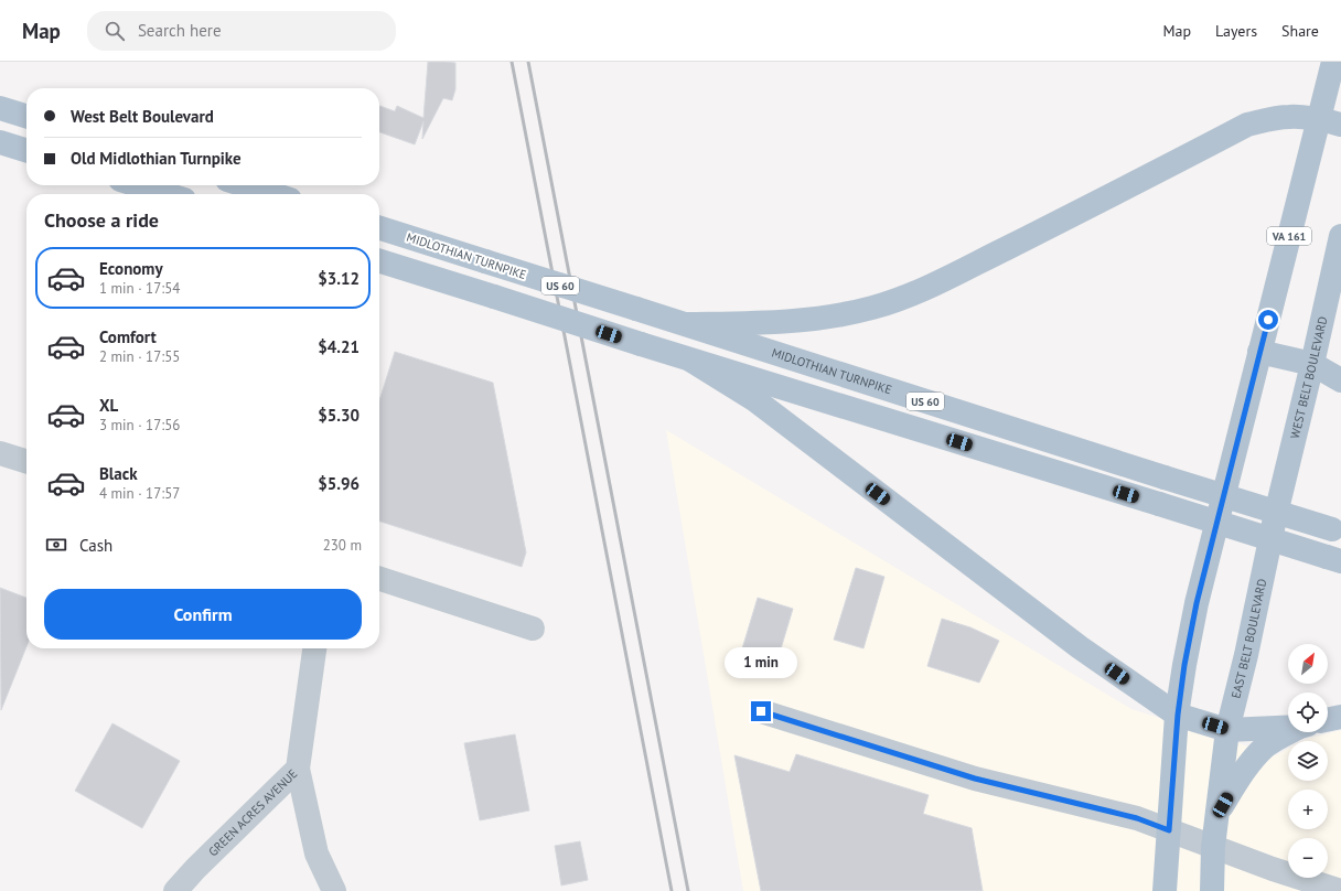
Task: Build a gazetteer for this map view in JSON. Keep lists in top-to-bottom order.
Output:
{
  "streets": {
    "main road": [
      "VA 161",
      "MIDLOTHIAN TURNPIKE",
      "US 60",
      "WEST BELT BOULEVARD",
      "EAST BELT BOULEVARD"
    ],
    "street": ["GREEN ACRES AVENUE"]
  },
  "crossings": [
    ["WEST BELT BOULEVARD", "EAST BELT BOULEVARD"]
  ],
  "north": "top right",
  "page": {
    "header": "Map",
    "search": "Search here",
    "nav": ["Map", "Layers", "Share"],
    "banner": ["West Belt Boulevard", "Old Midlothian Turnpike"],
    "heading": "Choose a ride",
    "list": [
      {
        "name": "Economy",
        "note": "1 min · 17:54",
        "value": "$3.12"
      },
      {
        "name": "Comfort",
        "note": "2 min · 17:55",
        "value": "$4.21"
      },
      {
        "name": "XL",
        "note": "3 min · 17:56",
        "value": "$5.30"
      },
      {
        "name": "Black",
        "note": "4 min · 17:57",
        "value": "$5.96"
      }
    ],
    "pay": ["Cash", "230 m"],
    "buttons": "Confirm",
    "map_buttons": ["+", "−"],
    "bubble": "1 min"
  }
}
